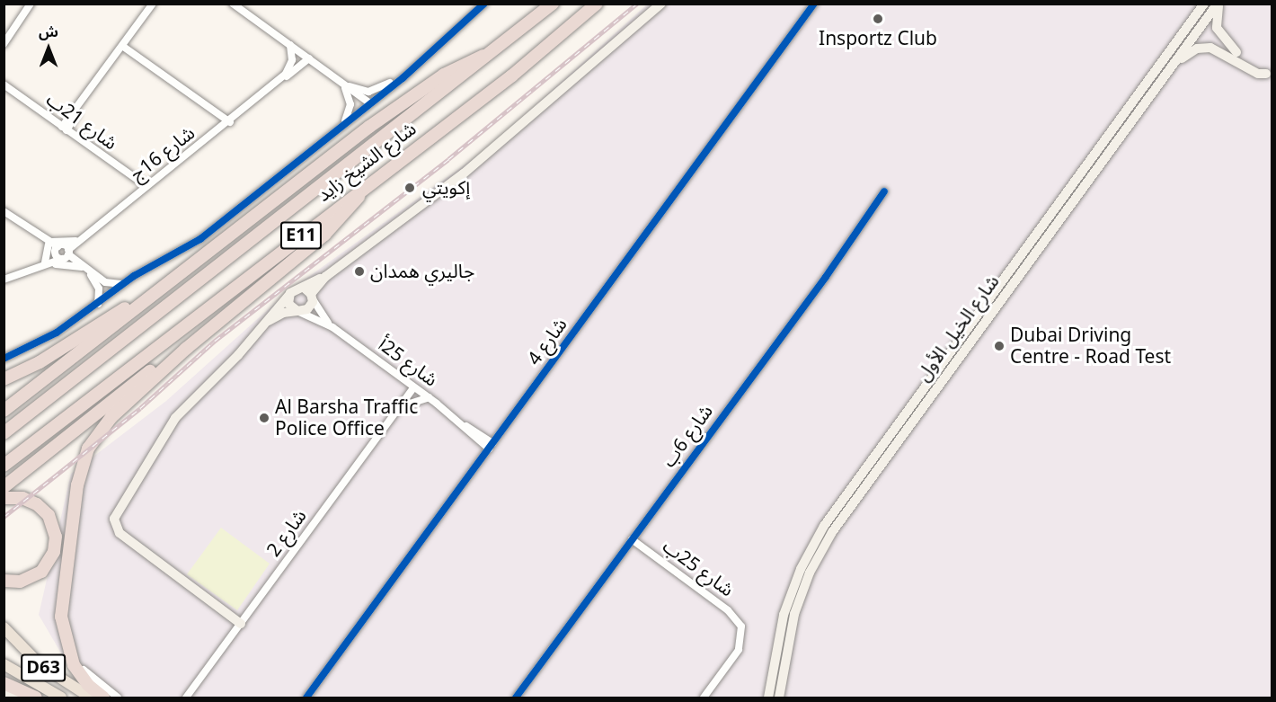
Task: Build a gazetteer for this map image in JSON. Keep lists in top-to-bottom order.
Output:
{
  "streets": {
    "highway": ["شارع الشيخ زايد", "E11"],
    "main road": ["شارع الخيل الأول", "D63"],
    "street": [
      "شارع 21ب",
      "شارع 16ج",
      "شارع 4",
      "شارع 25أ",
      "شارع 6ب",
      "شارع 2",
      "شارع 25ب"
    ]
  },
  "crossings": [
    ["شارع 21ب", "شارع 16ج"],
    ["شارع 4", "شارع 25أ"],
    ["شارع 25أ", "شارع 2"],
    ["شارع 6ب", "شارع 25ب"]
  ],
  "places": [
    "Insportz Club",
    "إكويتي",
    "جاليري همدان",
    "Dubai Driving Centre - Road Test",
    "Al Barsha Traffic Police Office"
  ],
  "north": "top"
}
